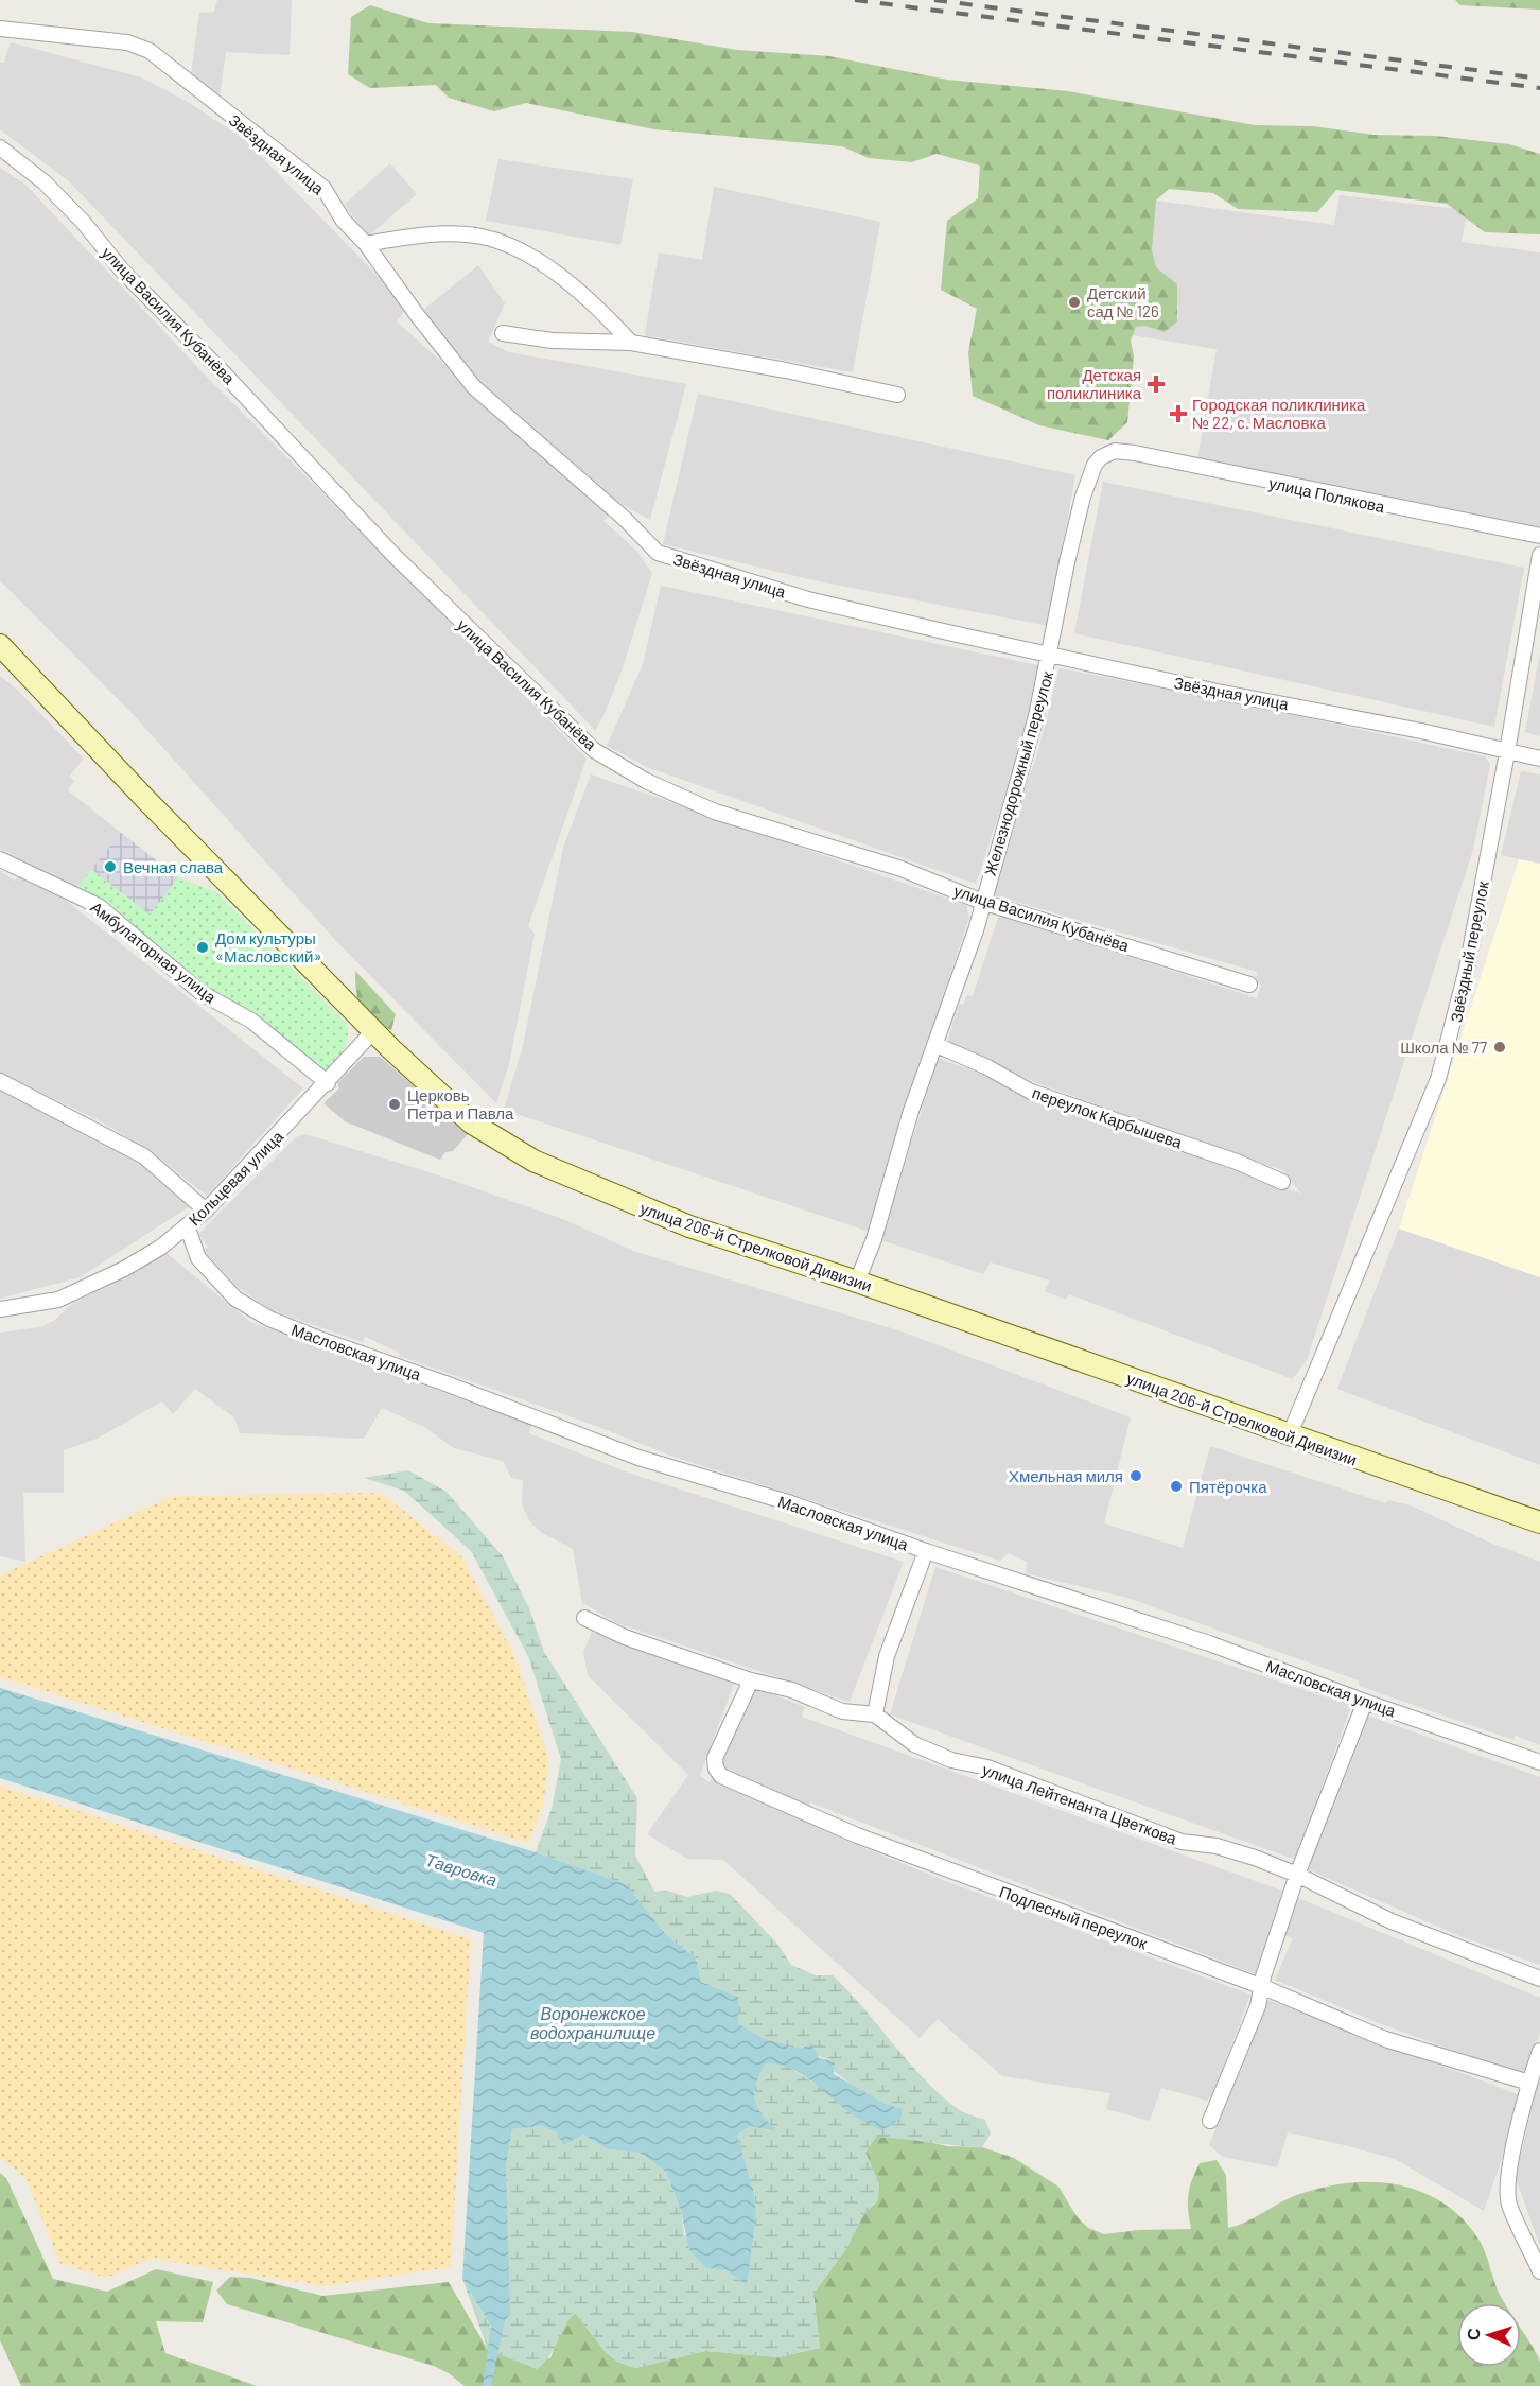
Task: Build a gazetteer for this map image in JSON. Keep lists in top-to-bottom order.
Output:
{
  "streets": {
    "main road": ["улица 206-й Стрелковой Дивизии"],
    "street": [
      "Звёздная улица",
      "улица Василия Кубанёва",
      "улица Полякова",
      "Железнодорожный переулок",
      "Амбулаторная улица",
      "Звёздный переулок",
      "переулок Карбышева",
      "Кольцевая улица",
      "Масловская улица",
      "улица Лейтенанта Цветкова",
      "Подлесный переулок"
    ]
  },
  "crossings": [
    ["Звёздная улица", "Железнодорожный переулок"],
    ["Звёздная улица", "Звёздный переулок"],
    ["улица Василия Кубанёва", "Железнодорожный переулок"],
    ["улица Полякова", "Железнодорожный переулок"],
    ["Железнодорожный переулок", "переулок Карбышева"],
    ["Железнодорожный переулок", "улица 206-й Стрелковой Дивизии"],
    ["Амбулаторная улица", "Кольцевая улица"],
    ["Звёздный переулок", "улица 206-й Стрелковой Дивизии"],
    ["Кольцевая улица", "улица 206-й Стрелковой Дивизии"],
    ["Кольцевая улица", "Масловская улица"]
  ],
  "water": ["Тавровка", "Воронежское водохранилище"],
  "places": {
    "other": [
      "Детский сад № 126",
      "Вечная слава",
      "Дом культуры «Масловский»",
      "Школа № 77",
      "Церковь Петра и Павла",
      "Хмельная миля",
      "Пятёрочка"
    ],
    "health": ["Детская поликлиника", "Городская поликлиника № 22, с. Масловка"]
  },
  "north": "left"
}
